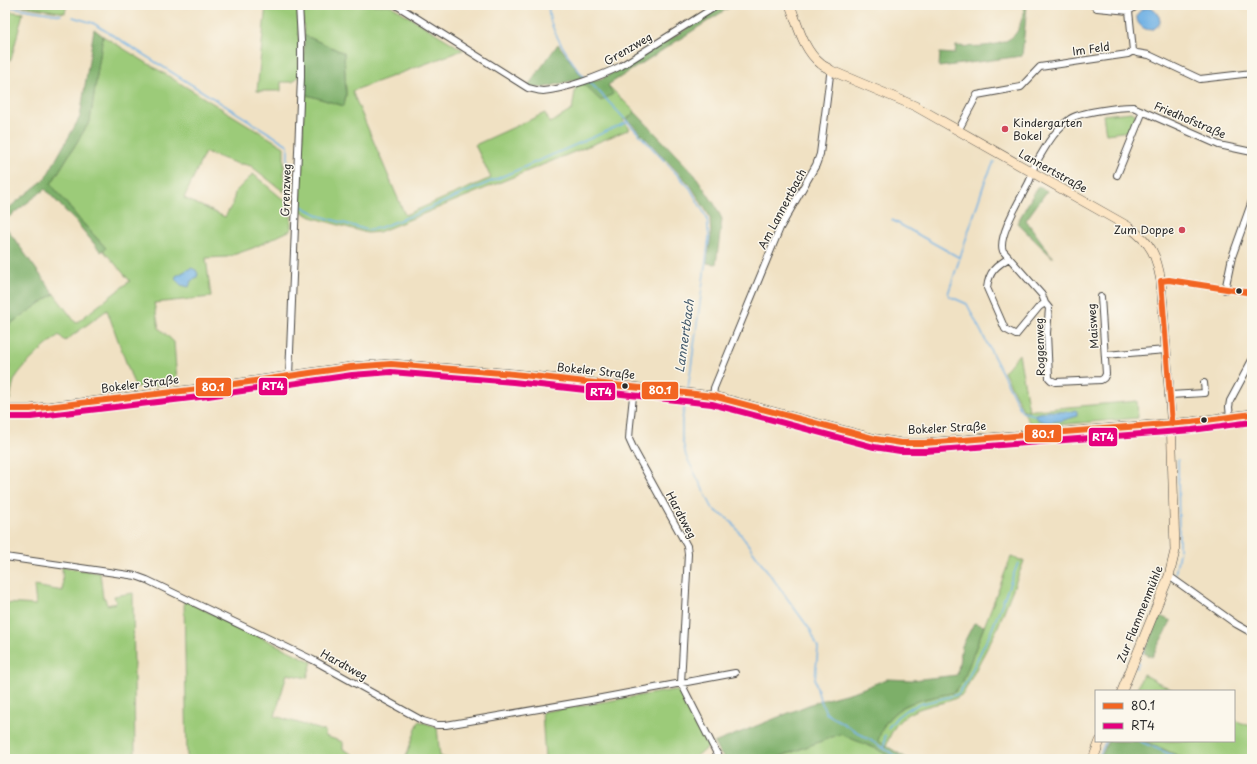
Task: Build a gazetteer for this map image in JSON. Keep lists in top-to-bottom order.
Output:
{
  "streets": {
    "main road": ["Lannertstraße", "Bokeler Straße", "Zur Flammenmühle"],
    "street": [
      "Grenzweg",
      "Im Feld",
      "Friedhofstraße",
      "Am Lannertbach",
      "Maisweg",
      "Roggenweg",
      "Hardtweg"
    ]
  },
  "crossings": [
    ["Grenzweg", "Bokeler Straße"],
    ["Im Feld", "Lannertstraße"],
    ["Friedhofstraße", "Lannertstraße"],
    ["Friedhofstraße", "Roggenweg"],
    ["Lannertstraße", "Am Lannertbach"],
    ["Lannertstraße", "Roggenweg"],
    ["Lannertstraße", "Bokeler Straße"],
    ["Lannertstraße", "Zur Flammenmühle"],
    ["Am Lannertbach", "Bokeler Straße"],
    ["Maisweg", "Roggenweg"],
    ["Bokeler Straße", "Hardtweg"],
    ["Bokeler Straße", "Zur Flammenmühle"]
  ],
  "water": ["Lannertbach"],
  "places": ["Kindergarten Bokel", "Zum Doppe"],
  "lines": ["transit line 80.1", "transit line RT4"],
  "legend": ["80.1", "RT4"]
}
